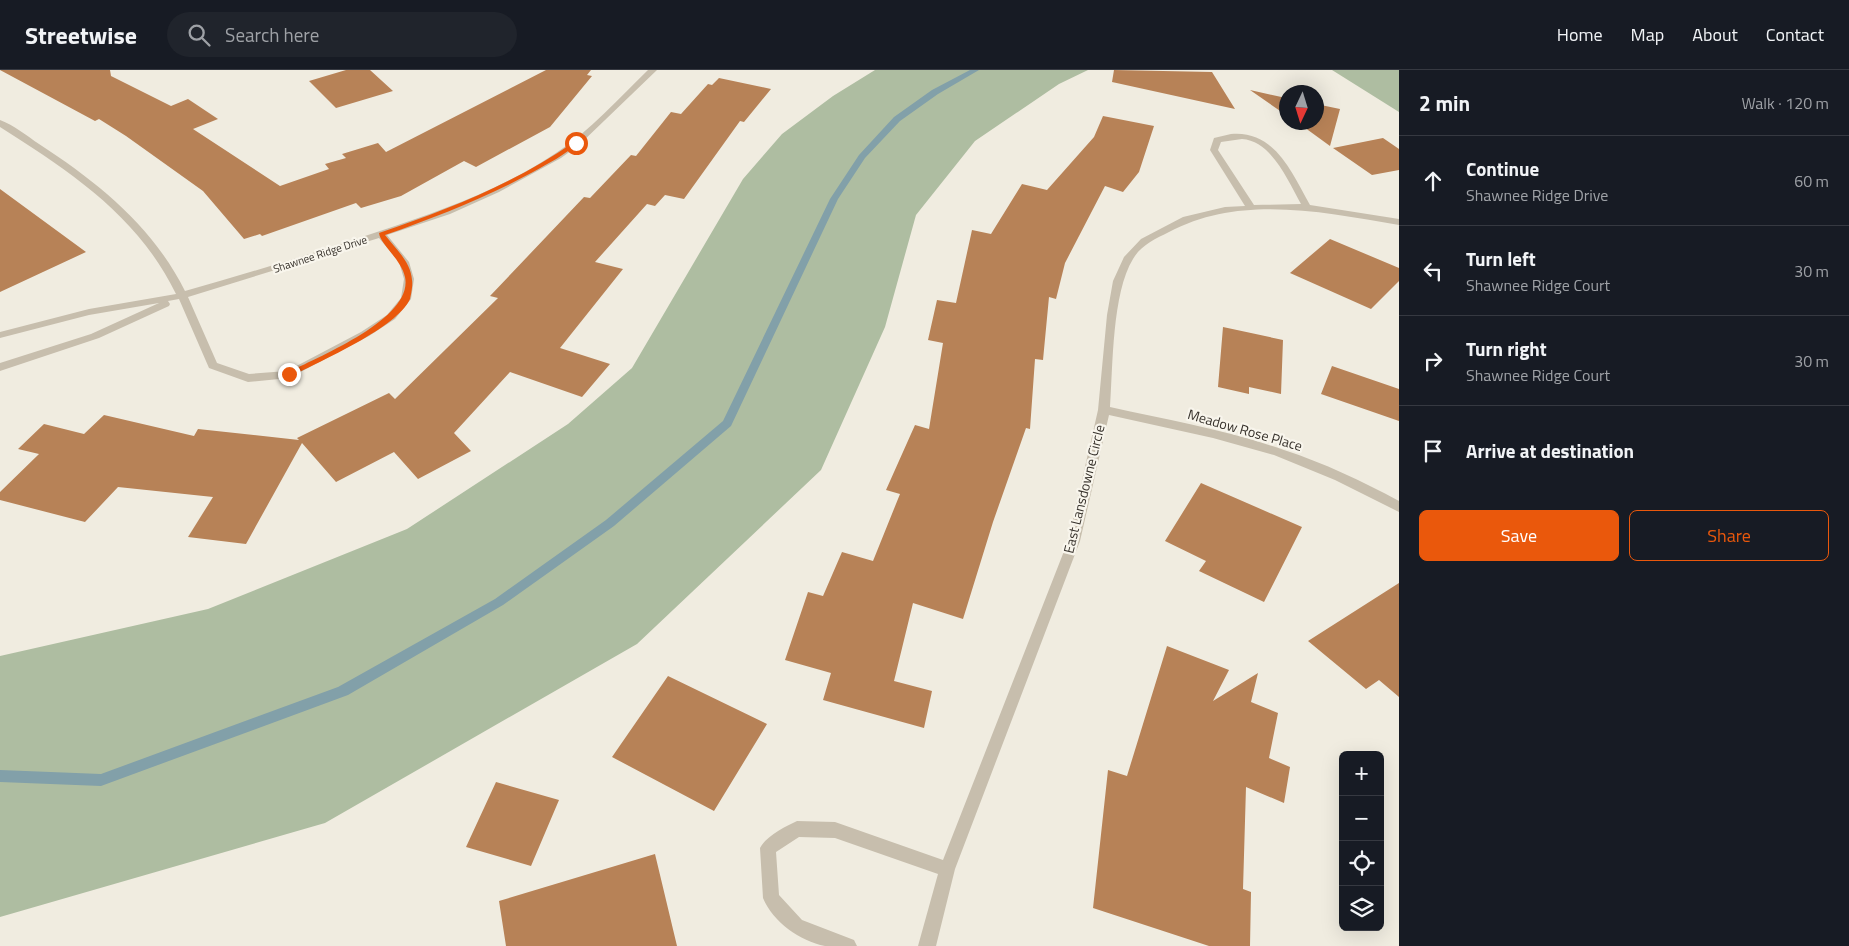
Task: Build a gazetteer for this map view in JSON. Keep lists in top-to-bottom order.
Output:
{
  "streets": {
    "street": ["Shawnee Ridge Drive", "Meadow Rose Place", "East Lansdowne Circle"]
  },
  "crossings": [
    ["Meadow Rose Place", "East Lansdowne Circle"]
  ],
  "north": "bottom",
  "page": {
    "header": "Streetwise",
    "search": "Search here",
    "nav": [
      "Home",
      "Map",
      "About",
      "Contact"
    ],
    "heading": ["2 min", "Walk · 120 m"],
    "list": [
      ["Continue", "Shawnee Ridge Drive", "60 m"],
      ["Turn left", "Shawnee Ridge Court", "30 m"],
      ["Turn right", "Shawnee Ridge Court", "30 m"],
      "Arrive at destination"
    ],
    "buttons": ["Save", "Share"],
    "map_buttons": ["+", "−"]
  }
}
